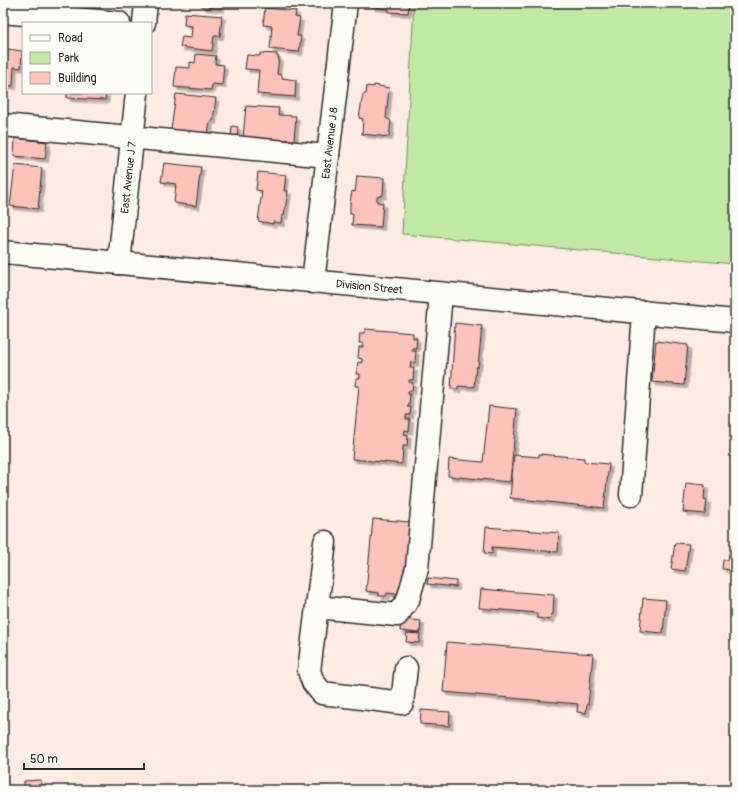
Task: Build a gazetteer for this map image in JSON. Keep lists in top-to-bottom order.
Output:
{
  "streets": {
    "street": ["East Avenue J 8", "East Avenue J 7", "Division Street"]
  },
  "crossings": [
    ["East Avenue J 8", "Division Street"],
    ["East Avenue J 7", "Division Street"]
  ],
  "legend": ["Road", "Park", "Building"],
  "scale_bar": "50 m"
}
